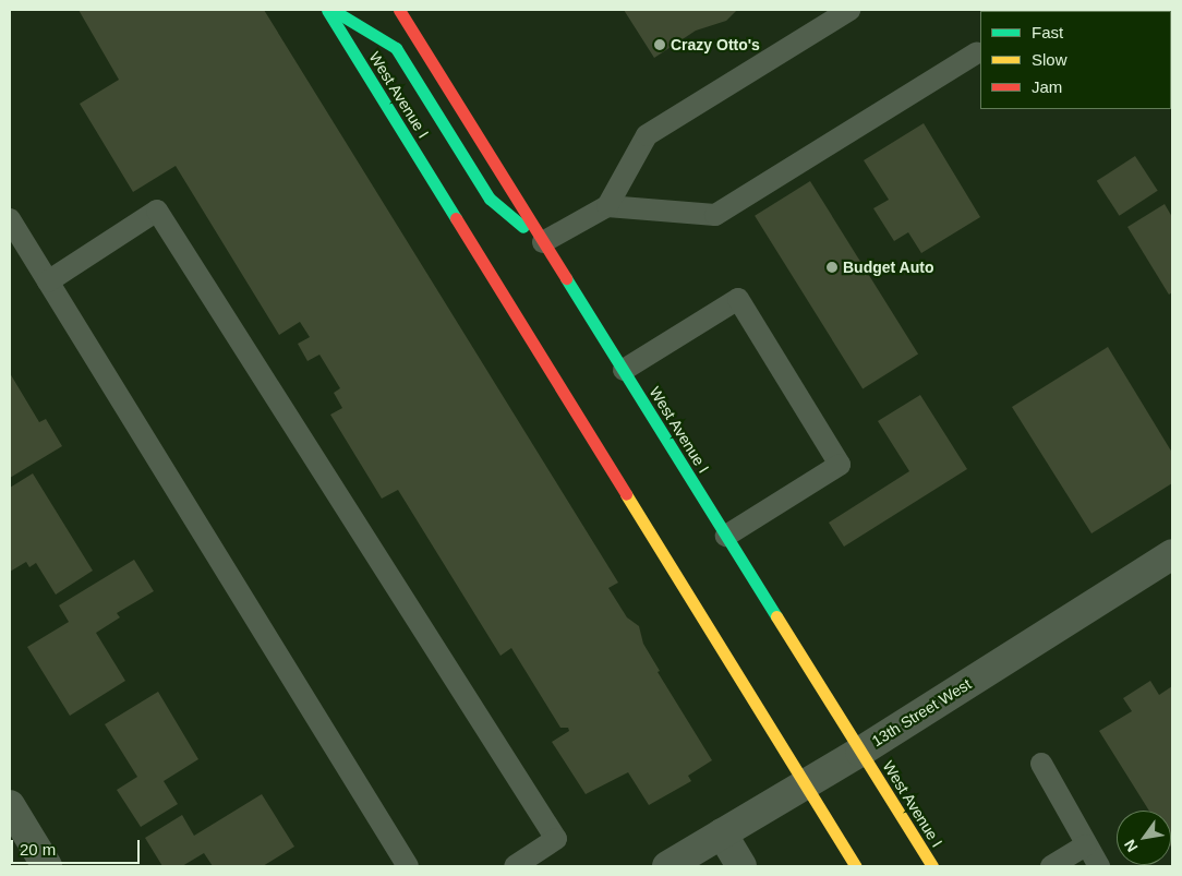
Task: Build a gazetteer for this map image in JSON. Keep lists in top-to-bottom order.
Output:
{
  "streets": {
    "main road": ["West Avenue I"],
    "street": ["13th Street West"]
  },
  "crossings": [
    ["West Avenue I", "13th Street West"]
  ],
  "places": ["Crazy Otto's", "Budget Auto"],
  "legend": ["Fast", "Slow", "Jam"],
  "scale_bar": "20 m",
  "north": "bottom left"
}
